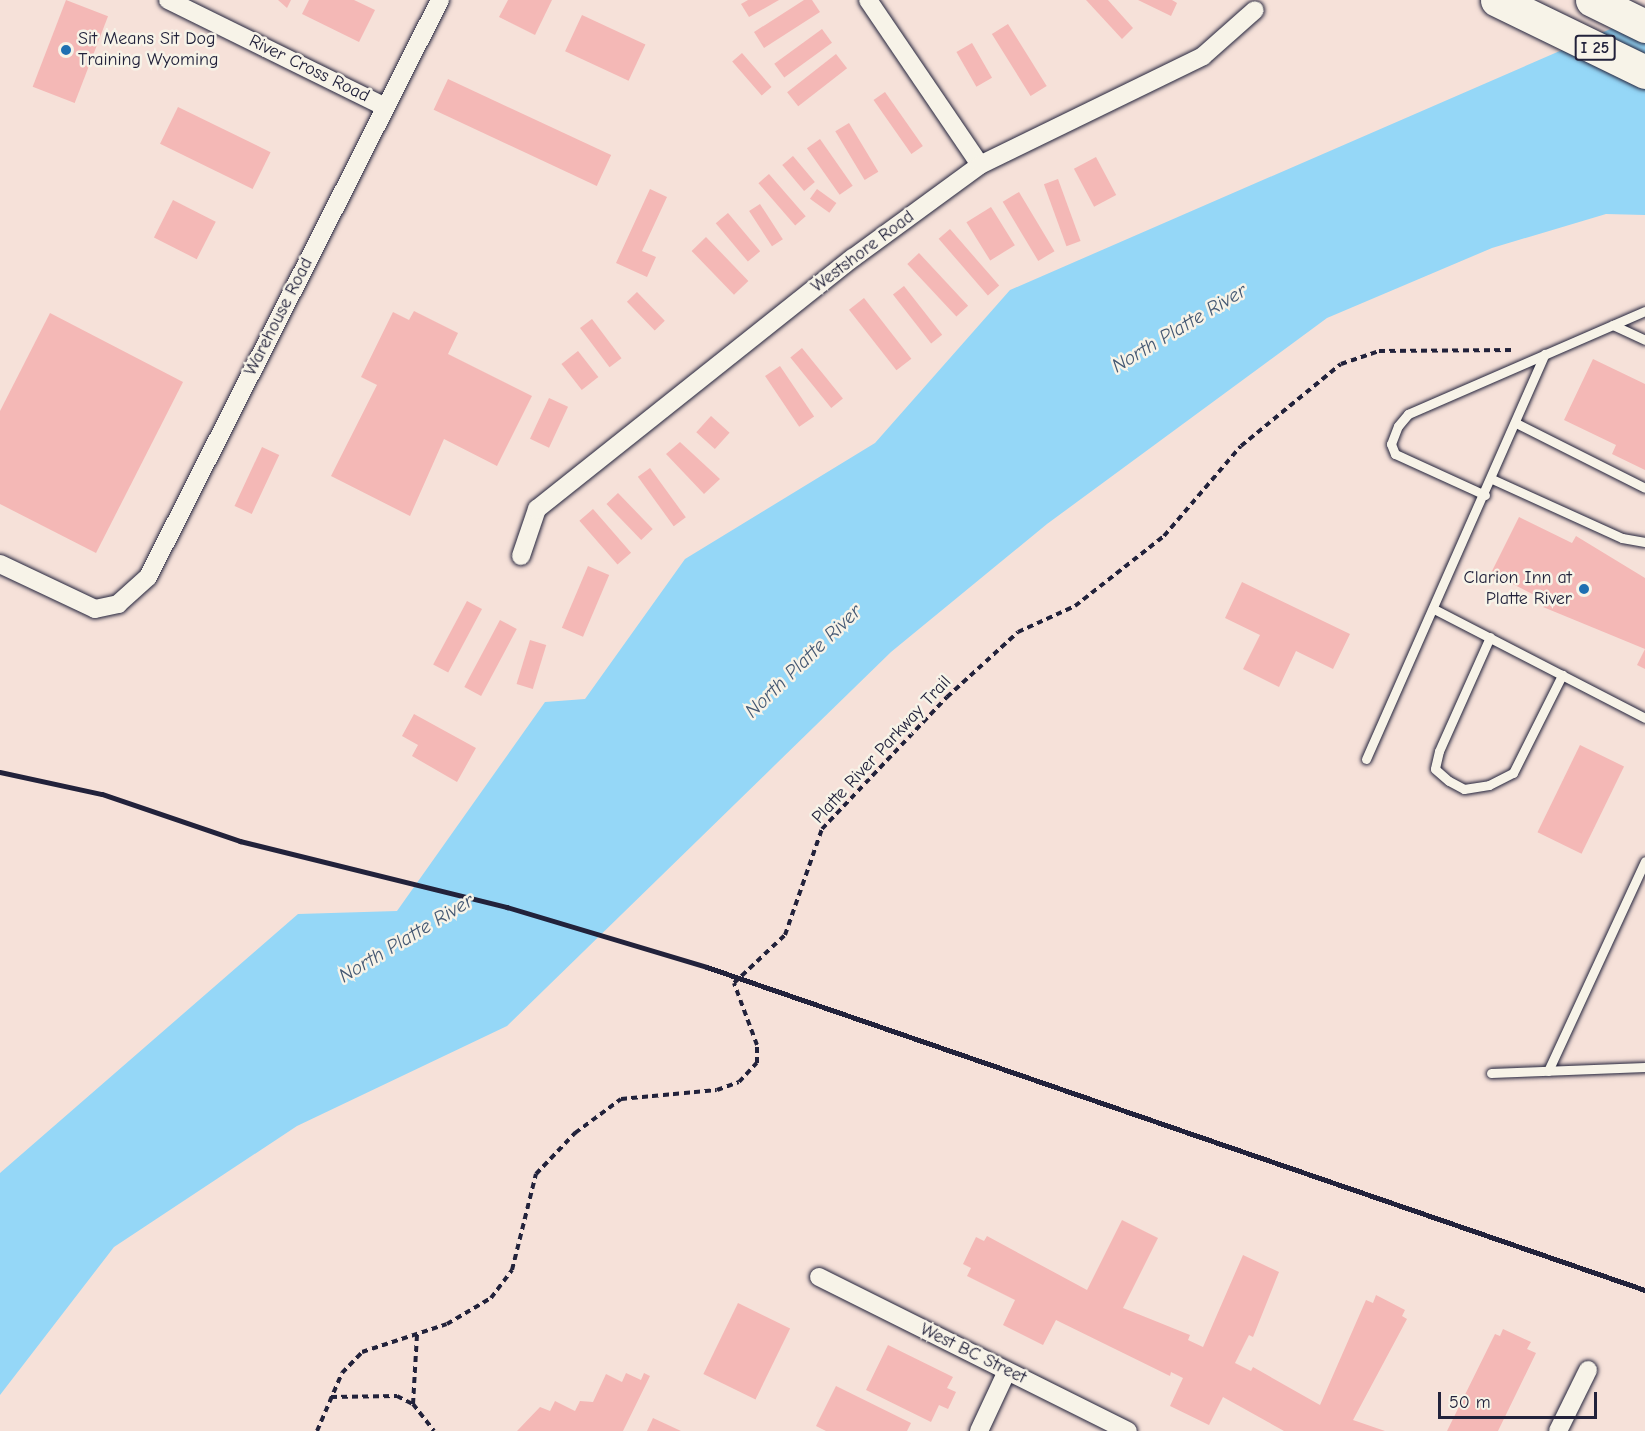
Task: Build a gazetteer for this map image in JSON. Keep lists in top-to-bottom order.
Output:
{
  "streets": {
    "highway": ["I 25"],
    "street": [
      "River Cross Road",
      "Westshore Road",
      "Warehouse Road",
      "West BC Street"
    ],
    "path": ["Platte River Parkway Trail"]
  },
  "crossings": [
    ["River Cross Road", "Warehouse Road"]
  ],
  "water": ["North Platte River"],
  "places": ["Sit Means Sit Dog Training Wyoming", "Clarion Inn at Platte River"],
  "scale_bar": "50 m"
}
